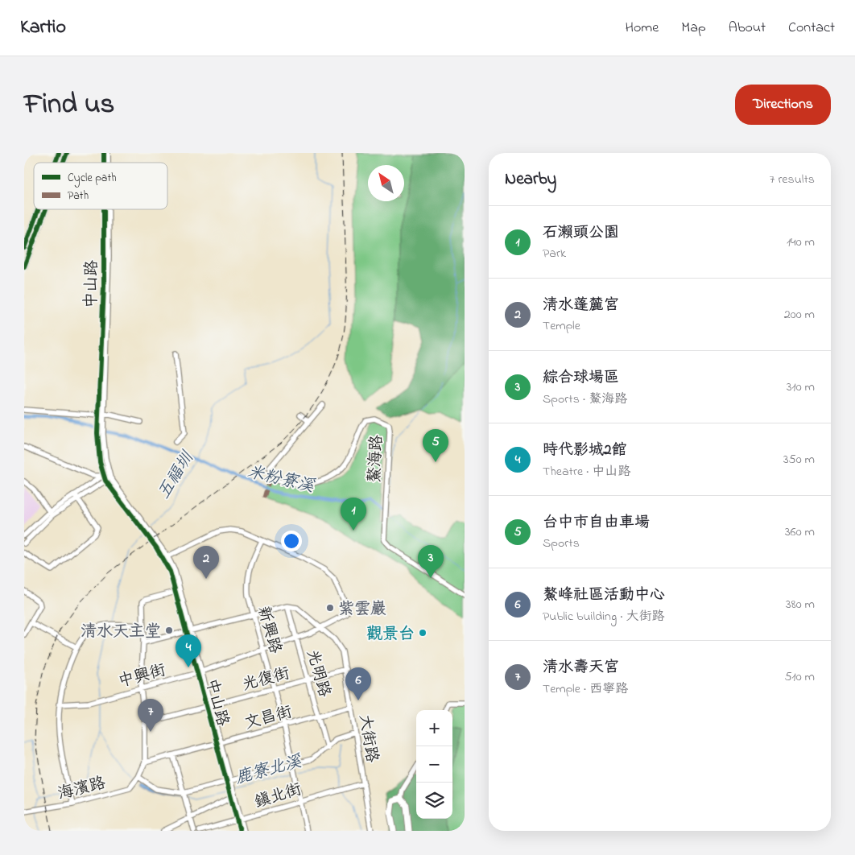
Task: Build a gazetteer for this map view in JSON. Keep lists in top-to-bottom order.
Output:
{
  "streets": {
    "street": [
      "中山路",
      "鰲海路",
      "新興路",
      "光明路",
      "中興街",
      "光復街",
      "文昌街",
      "大街路",
      "海濱路",
      "鎮北街"
    ]
  },
  "crossings": [
    ["中山路", "中興街"],
    ["中山路", "光復街"],
    ["中山路", "文昌街"],
    ["中山路", "鎮北街"],
    ["新興路", "中興街"],
    ["新興路", "光復街"],
    ["新興路", "文昌街"],
    ["新興路", "鎮北街"],
    ["光明路", "中興街"],
    ["光明路", "光復街"],
    ["光明路", "文昌街"],
    ["光明路", "大街路"],
    ["中興街", "大街路"],
    ["光復街", "大街路"],
    ["文昌街", "大街路"],
    ["大街路", "鎮北街"]
  ],
  "water": ["五福圳", "米粉寮溪", "鹿寮北溪"],
  "places": ["紫雲巖", "清水天主堂", "觀景台"],
  "legend": ["Cycle path", "Path"],
  "north": "top left",
  "page": {
    "header": "Kartio",
    "nav": [
      "Home",
      "Map",
      "About",
      "Contact"
    ],
    "title": "Find us",
    "buttons": "Directions",
    "heading": ["Nearby", "7 results"],
    "list": [
      {
        "mark": "1",
        "name": "石瀨頭公園",
        "note": "Park",
        "value": "140 m"
      },
      {
        "mark": "2",
        "name": "清水蓬麓宮",
        "note": "Temple",
        "value": "200 m"
      },
      {
        "mark": "3",
        "name": "綜合球場區",
        "note": "Sports · 鰲海路",
        "value": "310 m"
      },
      {
        "mark": "4",
        "name": "時代影城2館",
        "note": "Theatre · 中山路",
        "value": "350 m"
      },
      {
        "mark": "5",
        "name": "台中市自由車場",
        "note": "Sports",
        "value": "360 m"
      },
      {
        "mark": "6",
        "name": "鰲峰社區活動中心",
        "note": "Public building · 大街路",
        "value": "380 m"
      },
      {
        "mark": "7",
        "name": "清水壽天宮",
        "note": "Temple · 西寧路",
        "value": "510 m"
      }
    ],
    "pins": [
      "5",
      "1",
      "3",
      "2",
      "4",
      "6",
      "7"
    ],
    "map_buttons": ["+", "−"]
  }
}
